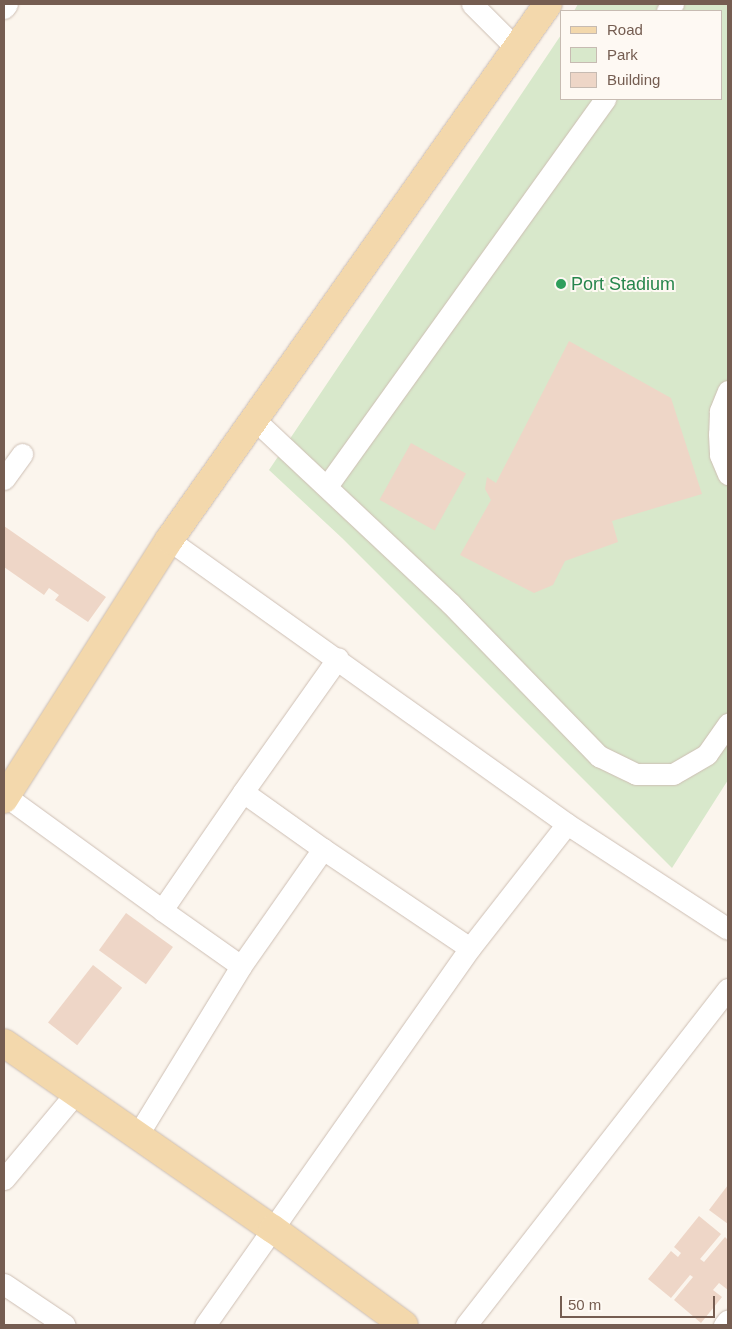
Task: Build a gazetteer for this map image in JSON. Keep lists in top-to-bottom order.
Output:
{
  "places": ["Port Stadium"],
  "legend": ["Road", "Park", "Building"],
  "scale_bar": "50 m"
}
